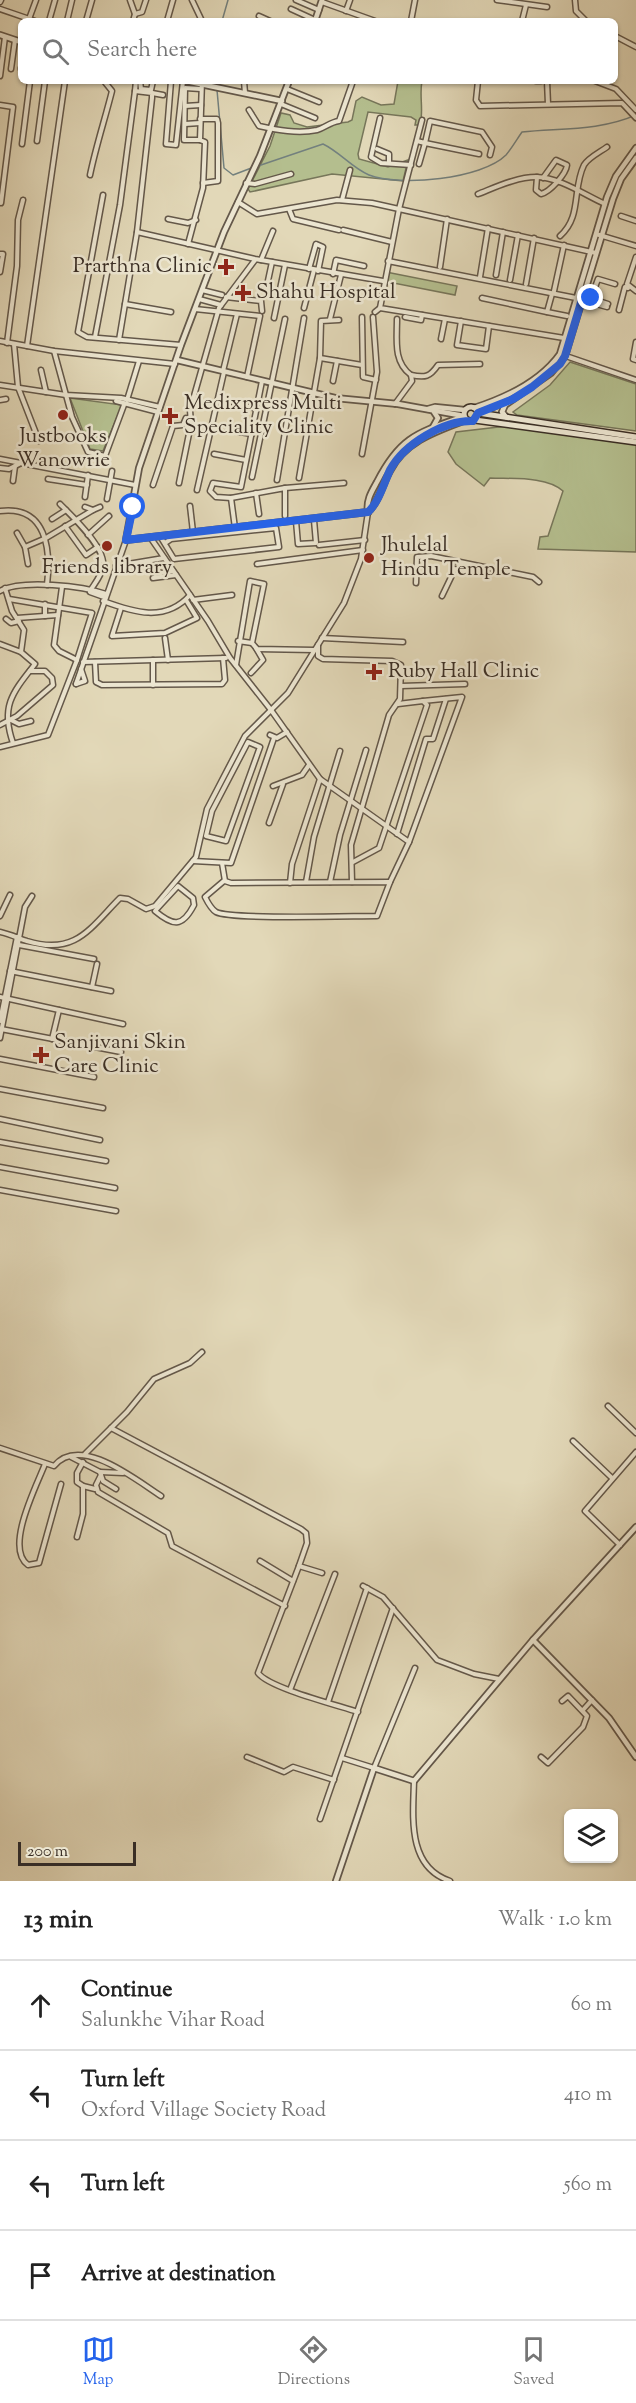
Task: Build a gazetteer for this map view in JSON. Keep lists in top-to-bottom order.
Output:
{
  "places": {
    "health": [
      "Prarthna Clinic",
      "Shahu Hospital",
      "Medixpress Multi Speciality Clinic",
      "Ruby Hall Clinic",
      "Sanjivani Skin Care Clinic"
    ],
    "other": ["Justbooks Wanowrie", "Friends library", "Jhulelal Hindu Temple"]
  },
  "scale_bar": "200 m",
  "page": {
    "search": "Search here",
    "scale": "200 m",
    "heading": ["13 min", "Walk · 1.0 km"],
    "list": [
      ["Continue", "Salunkhe Vihar Road", "60 m"],
      ["Turn left", "Oxford Village Society Road", "410 m"],
      ["Turn left", "560 m"],
      "Arrive at destination"
    ],
    "nav": ["Map", "Directions", "Saved"]
  }
}
